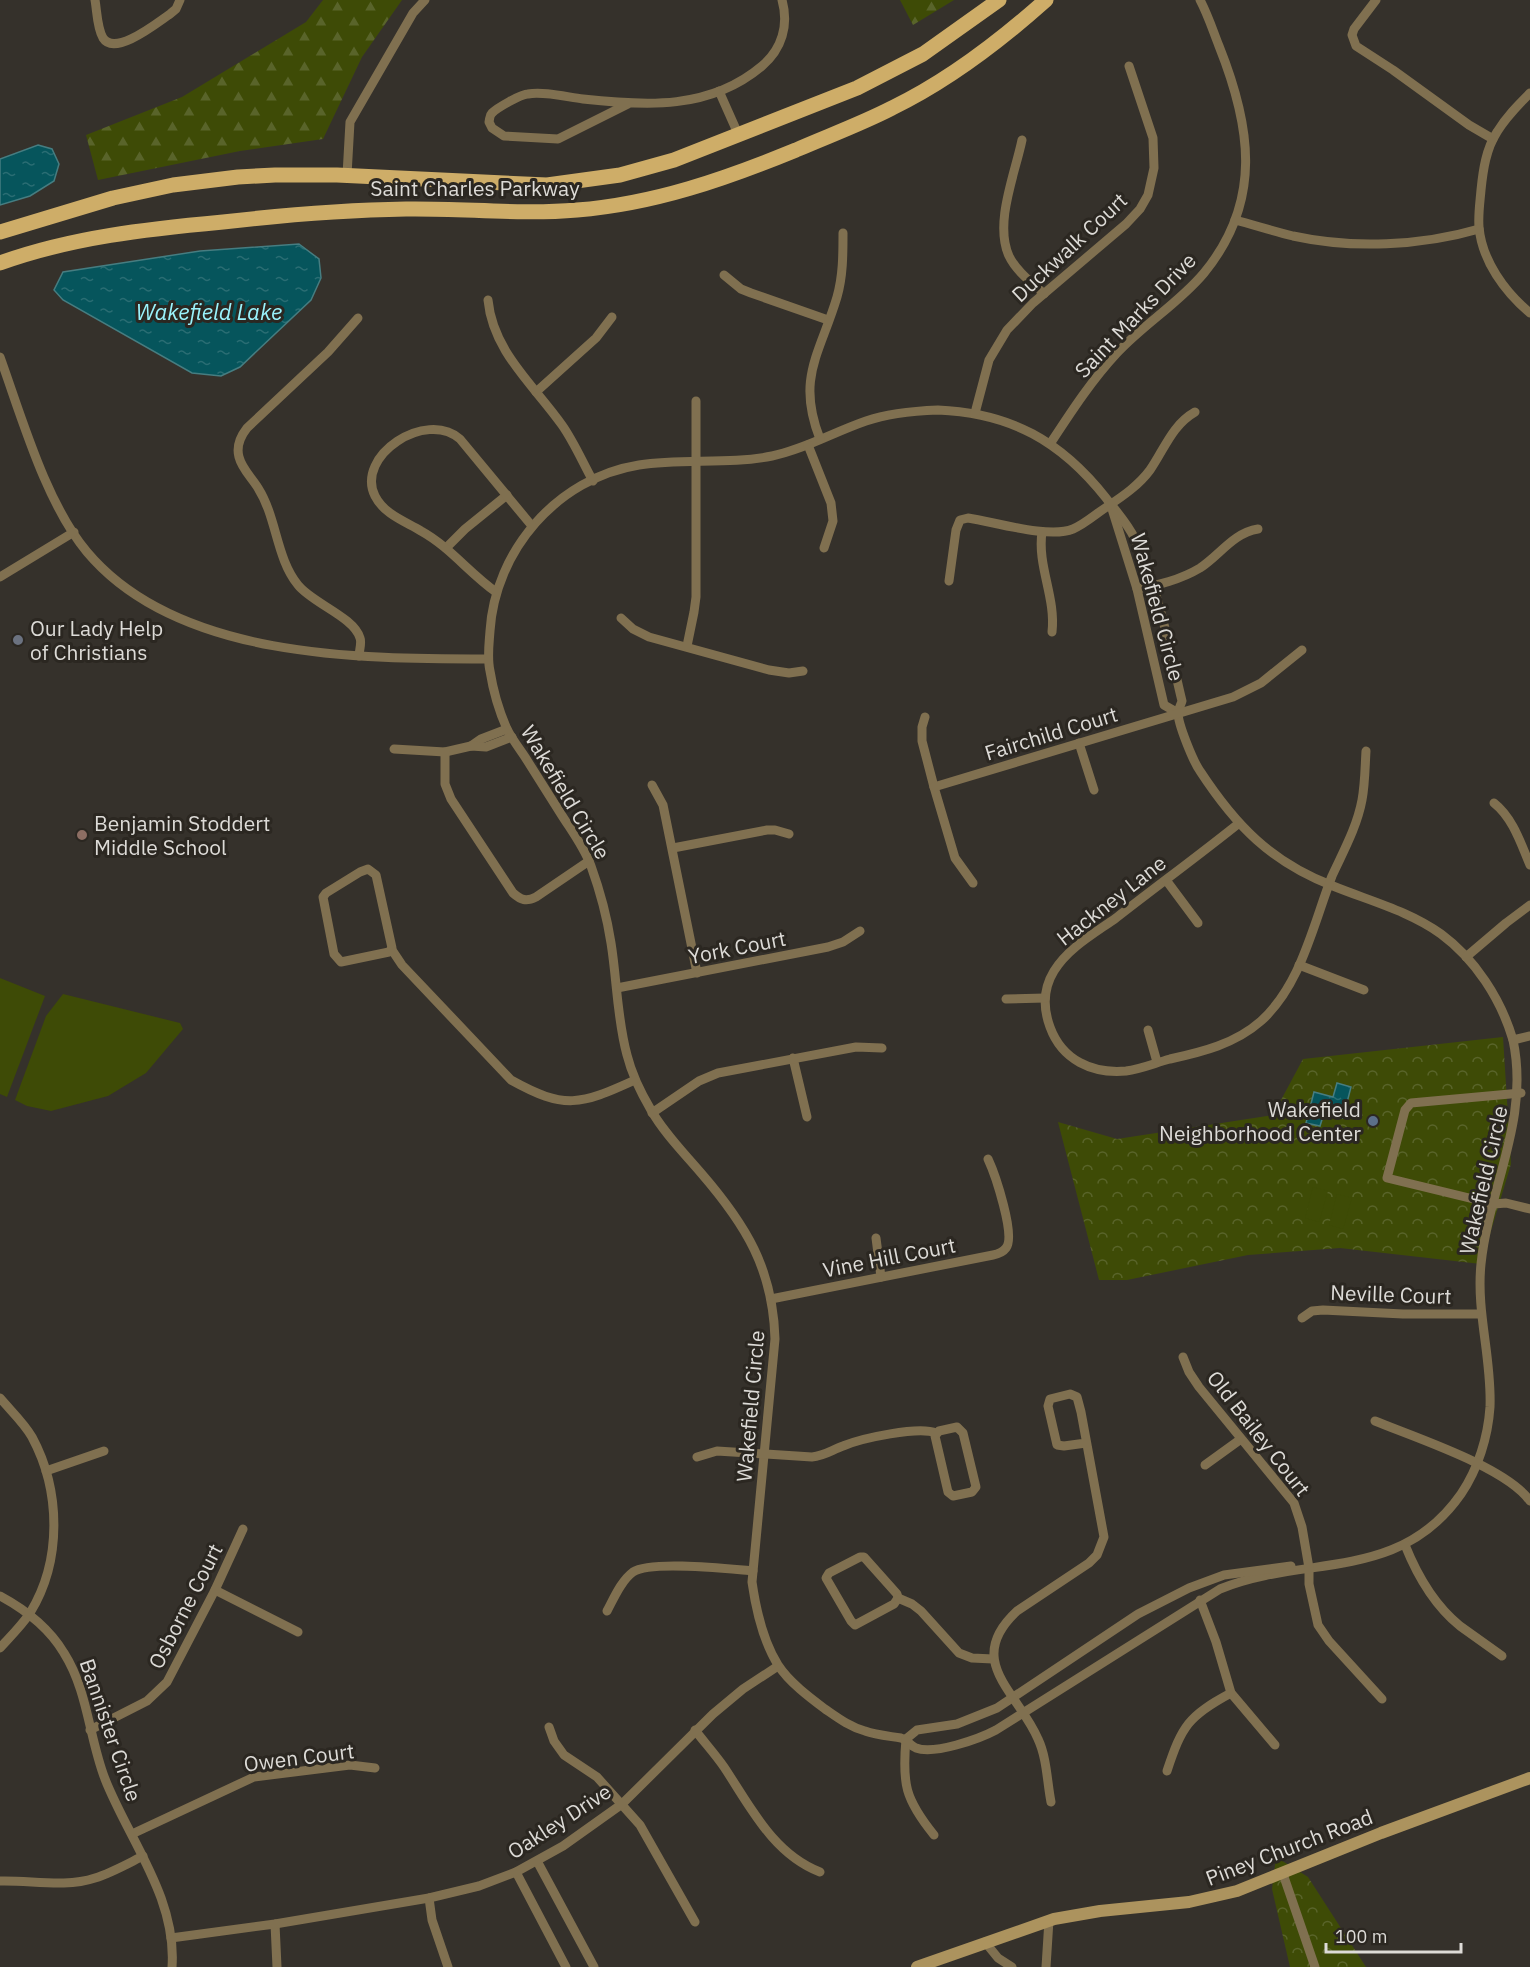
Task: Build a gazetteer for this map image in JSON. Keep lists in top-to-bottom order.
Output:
{
  "streets": {
    "main road": ["Saint Charles Parkway"],
    "street": [
      "Duckwalk Court",
      "Saint Marks Drive",
      "Wakefield Circle",
      "Fairchild Court",
      "Hackney Lane",
      "York Court",
      "Vine Hill Court",
      "Neville Court",
      "Old Bailey Court",
      "Osborne Court",
      "Bannister Circle",
      "Owen Court",
      "Oakley Drive",
      "Piney Church Road"
    ]
  },
  "crossings": [
    ["Duckwalk Court", "Wakefield Circle"],
    ["Saint Marks Drive", "Wakefield Circle"],
    ["Wakefield Circle", "Fairchild Court"],
    ["Wakefield Circle", "Hackney Lane"],
    ["Wakefield Circle", "York Court"],
    ["Wakefield Circle", "Vine Hill Court"],
    ["Wakefield Circle", "Neville Court"],
    ["Wakefield Circle", "Old Bailey Court"],
    ["Wakefield Circle", "Oakley Drive"],
    ["Osborne Court", "Bannister Circle"],
    ["Bannister Circle", "Owen Court"],
    ["Bannister Circle", "Oakley Drive"]
  ],
  "water": ["Wakefield Lake"],
  "places": ["Our Lady Help of Christians", "Benjamin Stoddert Middle School", "Wakefield Neighborhood Center"],
  "scale_bar": "100 m"
}
